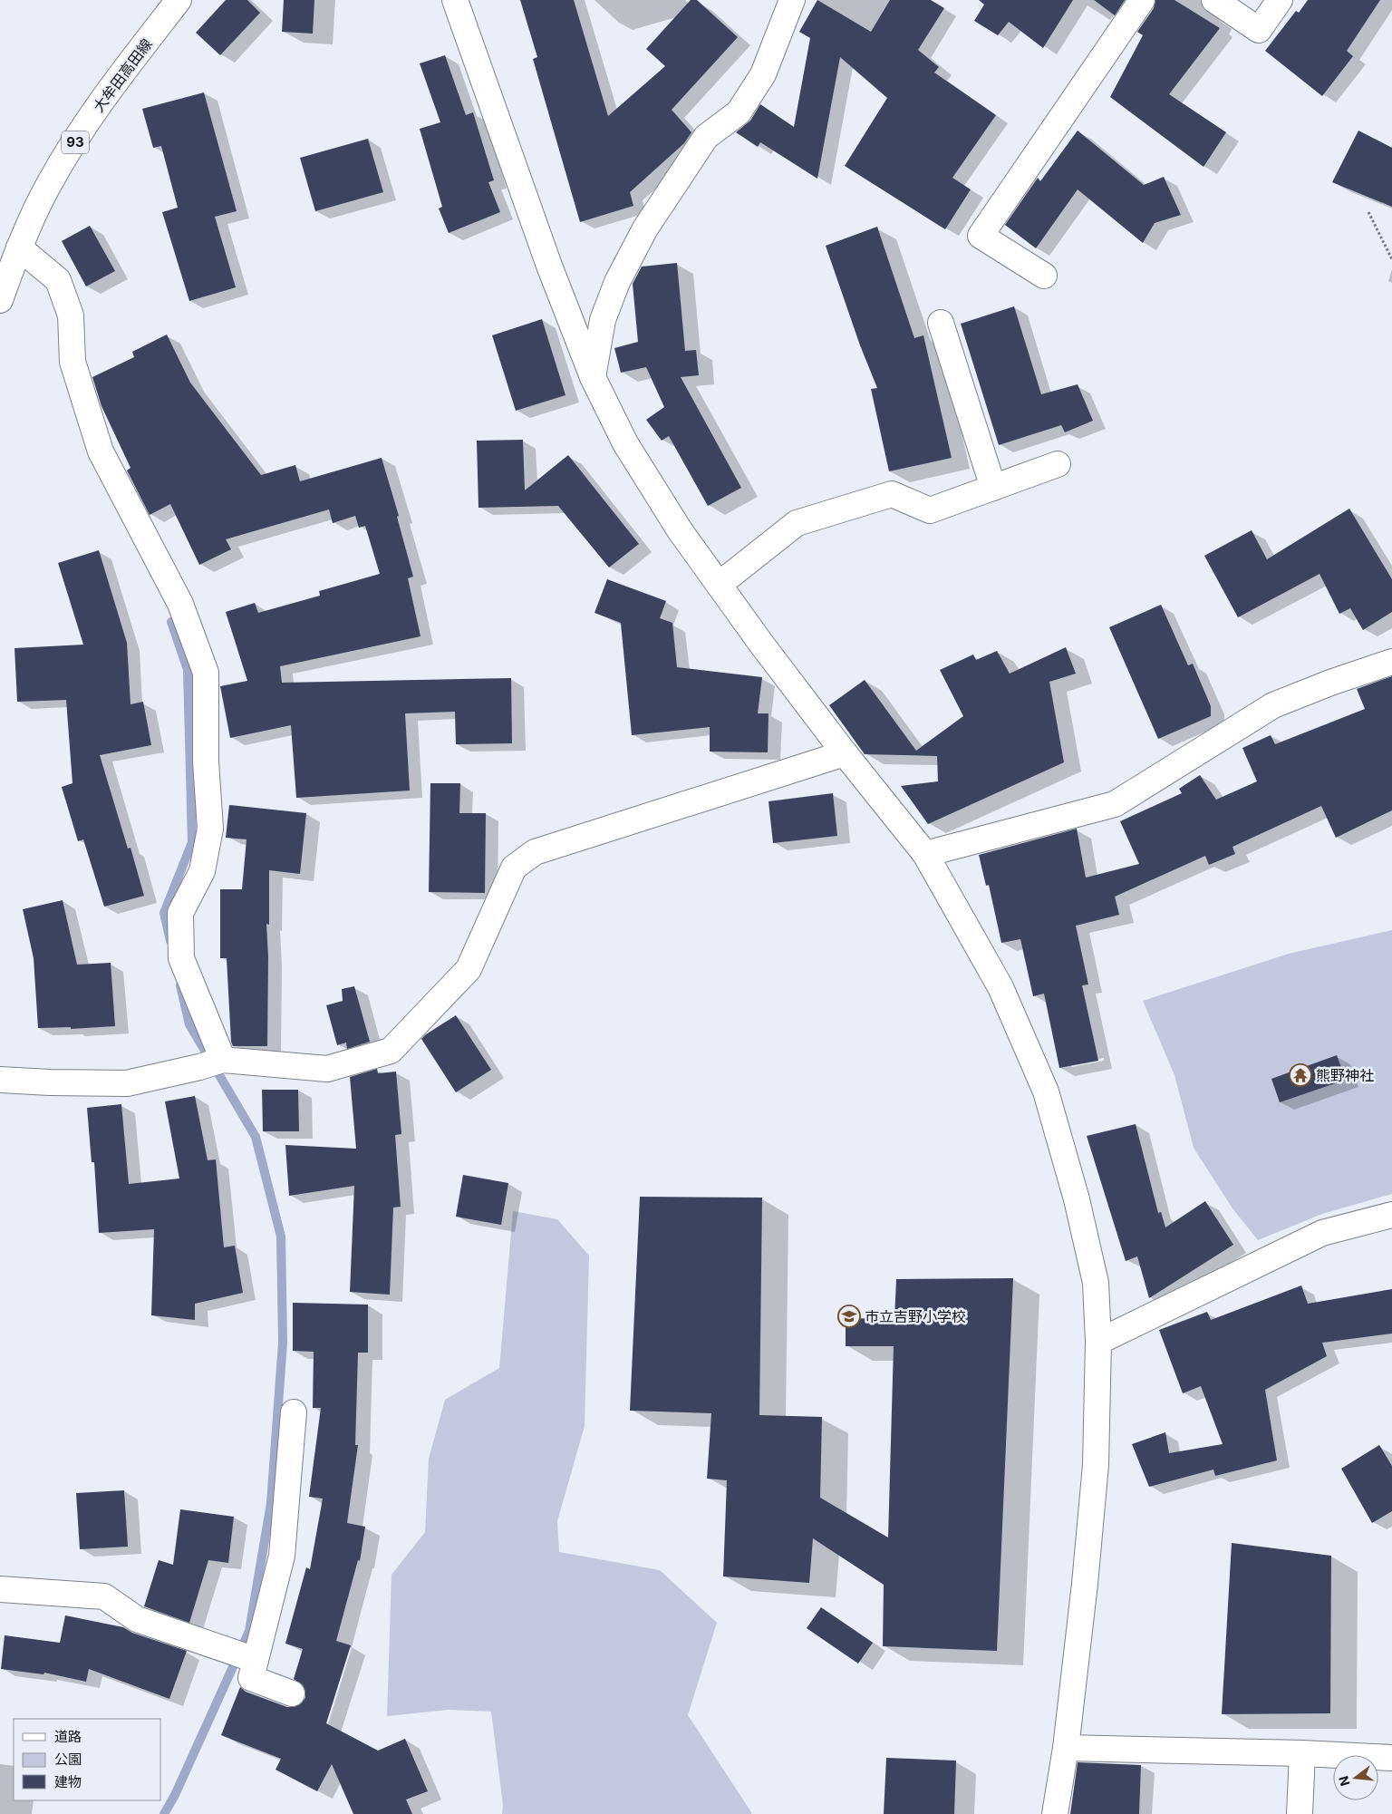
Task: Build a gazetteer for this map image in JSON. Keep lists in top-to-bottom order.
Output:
{
  "streets": {
    "street": ["大牟田高田線", "93"]
  },
  "places": {
    "temple": ["熊野神社"],
    "school or university": ["市立吉野小学校"]
  },
  "legend": ["道路", "公園", "建物"],
  "north": "left"
}
